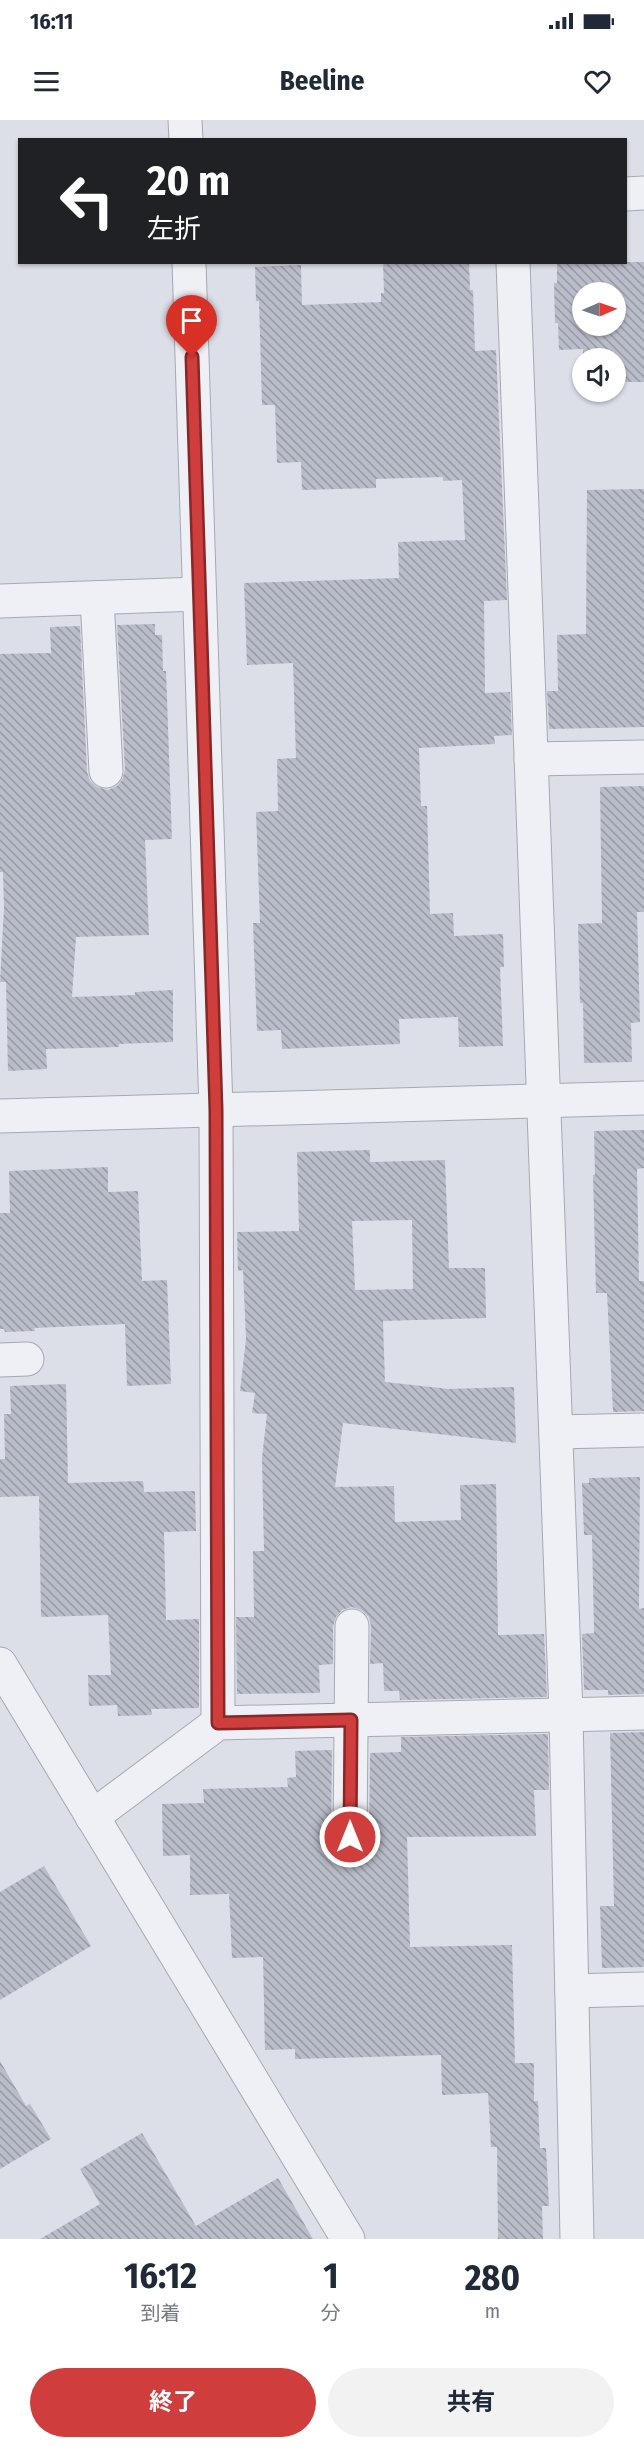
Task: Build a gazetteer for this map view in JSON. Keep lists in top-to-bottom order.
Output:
{
  "north": "right",
  "page": {
    "status": "16:11",
    "header": "Beeline",
    "turn": ["20 m", "左折"],
    "eta": [
      "16:12",
      "到着",
      "1",
      "分",
      "280",
      "m"
    ],
    "buttons": ["終了", "共有"]
  }
}
